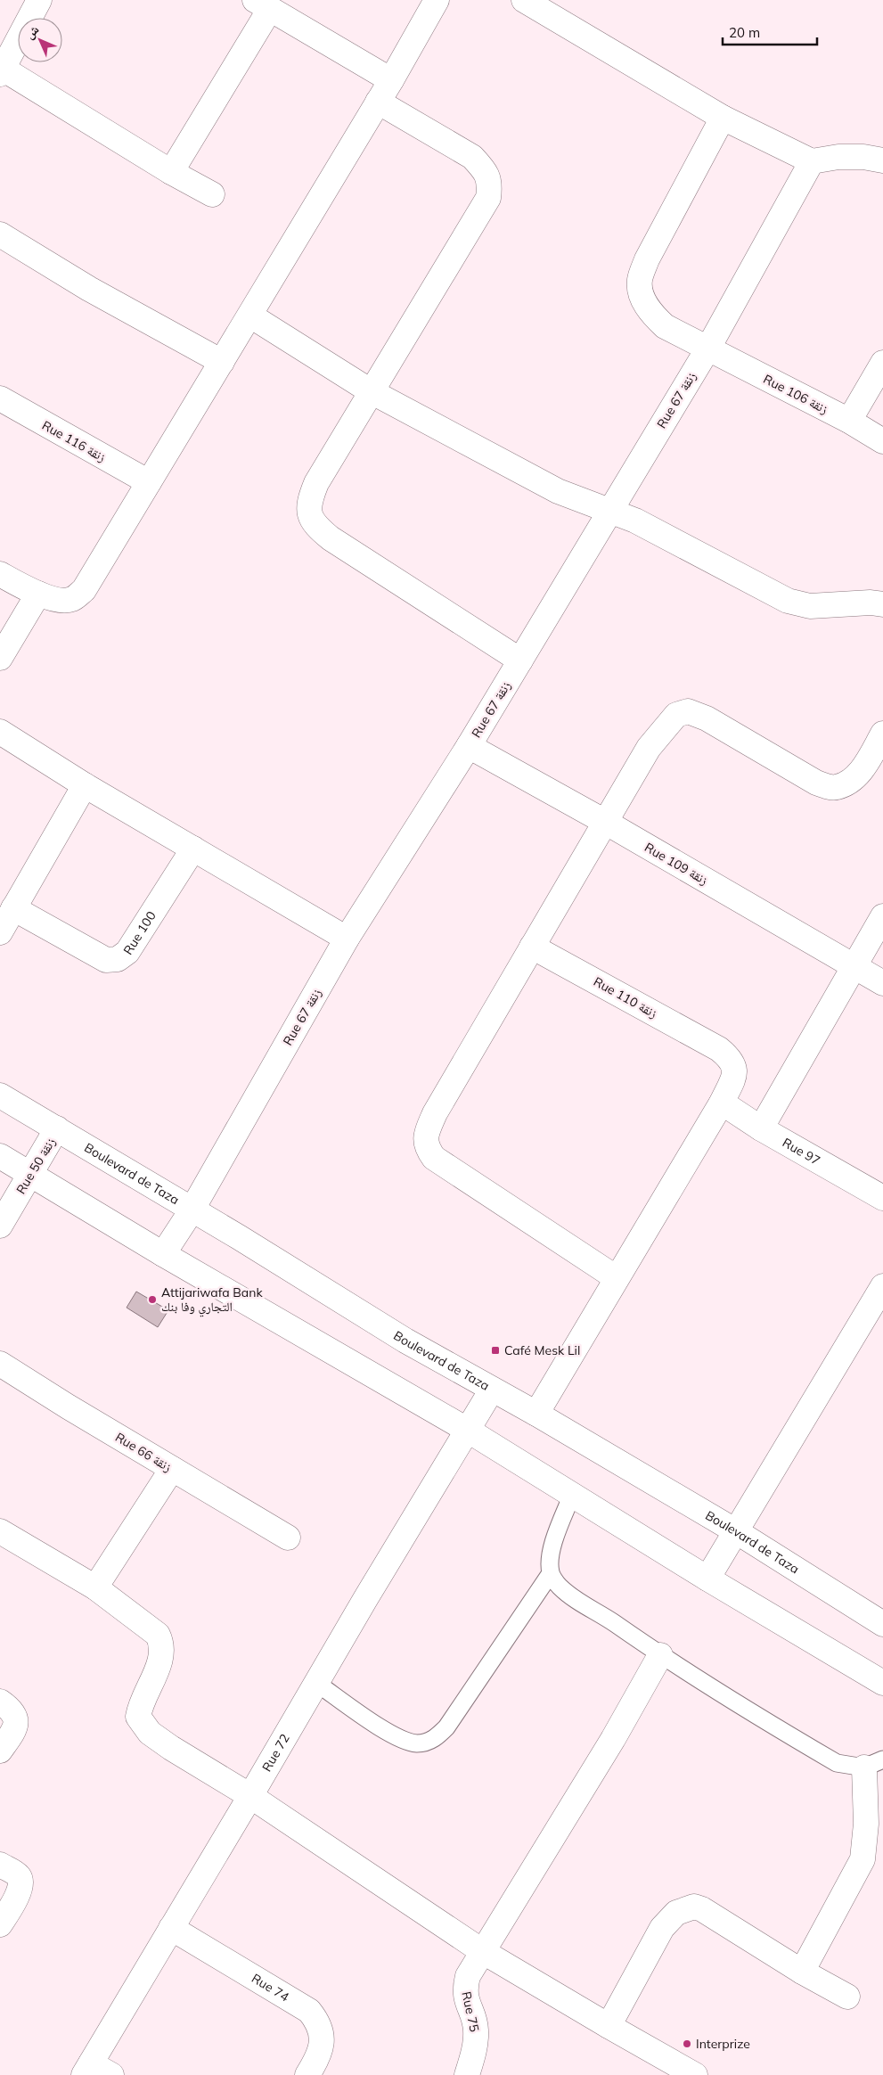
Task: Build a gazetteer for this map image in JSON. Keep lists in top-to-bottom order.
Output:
{
  "streets": {
    "street": [
      "Rue 106 زنقة",
      "Rue 67 زنقة",
      "Rue 116 زنقة",
      "Rue 109 زنقة",
      "Rue 100",
      "Rue 110 زنقة",
      "Rue 97",
      "Rue 50 زنقة",
      "Boulevard de Taza",
      "Rue 66 زنقة",
      "Rue 72",
      "Rue 74",
      "Rue 75"
    ]
  },
  "crossings": [
    ["Rue 106 زنقة", "Rue 67 زنقة"],
    ["Rue 67 زنقة", "Rue 109 زنقة"],
    ["Rue 67 زنقة", "Boulevard de Taza"],
    ["Rue 110 زنقة", "Rue 97"],
    ["Rue 110 زنقة", "Boulevard de Taza"],
    ["Rue 50 زنقة", "Boulevard de Taza"],
    ["Boulevard de Taza", "Rue 72"],
    ["Rue 72", "Rue 74"]
  ],
  "places": {
    "other": ["Attijariwafa Bank التجاري وفا بنك", "Interprize"],
    "transit": ["Café Mesk Lil"]
  },
  "scale_bar": "20 m",
  "north": "top left"
}
